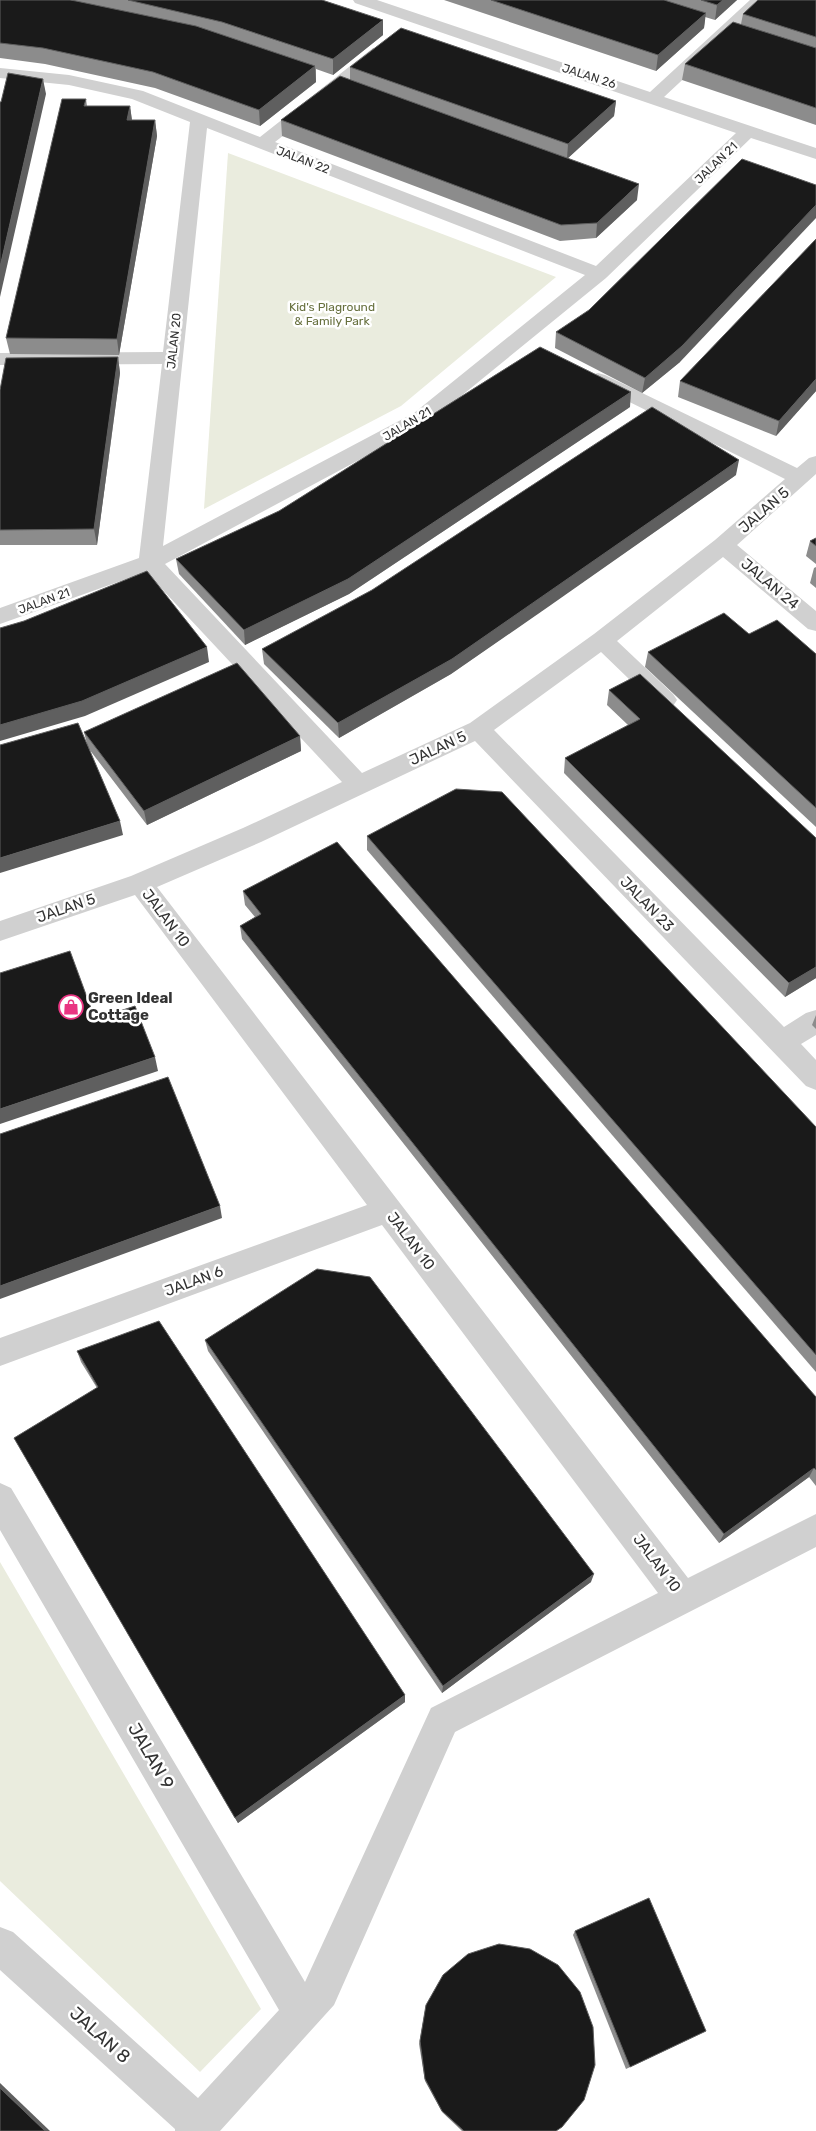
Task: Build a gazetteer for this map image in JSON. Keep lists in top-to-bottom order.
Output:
{
  "streets": {
    "street": [
      "JALAN 26",
      "JALAN 22",
      "JALAN 21",
      "JALAN 20",
      "JALAN 5",
      "JALAN 24",
      "JALAN 23",
      "JALAN 10",
      "JALAN 6",
      "JALAN 9",
      "JALAN 8"
    ]
  },
  "crossings": [
    ["JALAN 26", "JALAN 21"],
    ["JALAN 22", "JALAN 21"],
    ["JALAN 22", "JALAN 20"],
    ["JALAN 21", "JALAN 20"],
    ["JALAN 5", "JALAN 24"],
    ["JALAN 5", "JALAN 23"],
    ["JALAN 5", "JALAN 10"],
    ["JALAN 10", "JALAN 6"]
  ],
  "parks": ["Kid's Plaground & Family Park"],
  "places": {
    "shop": ["Green Ideal Cottage"]
  }
}
